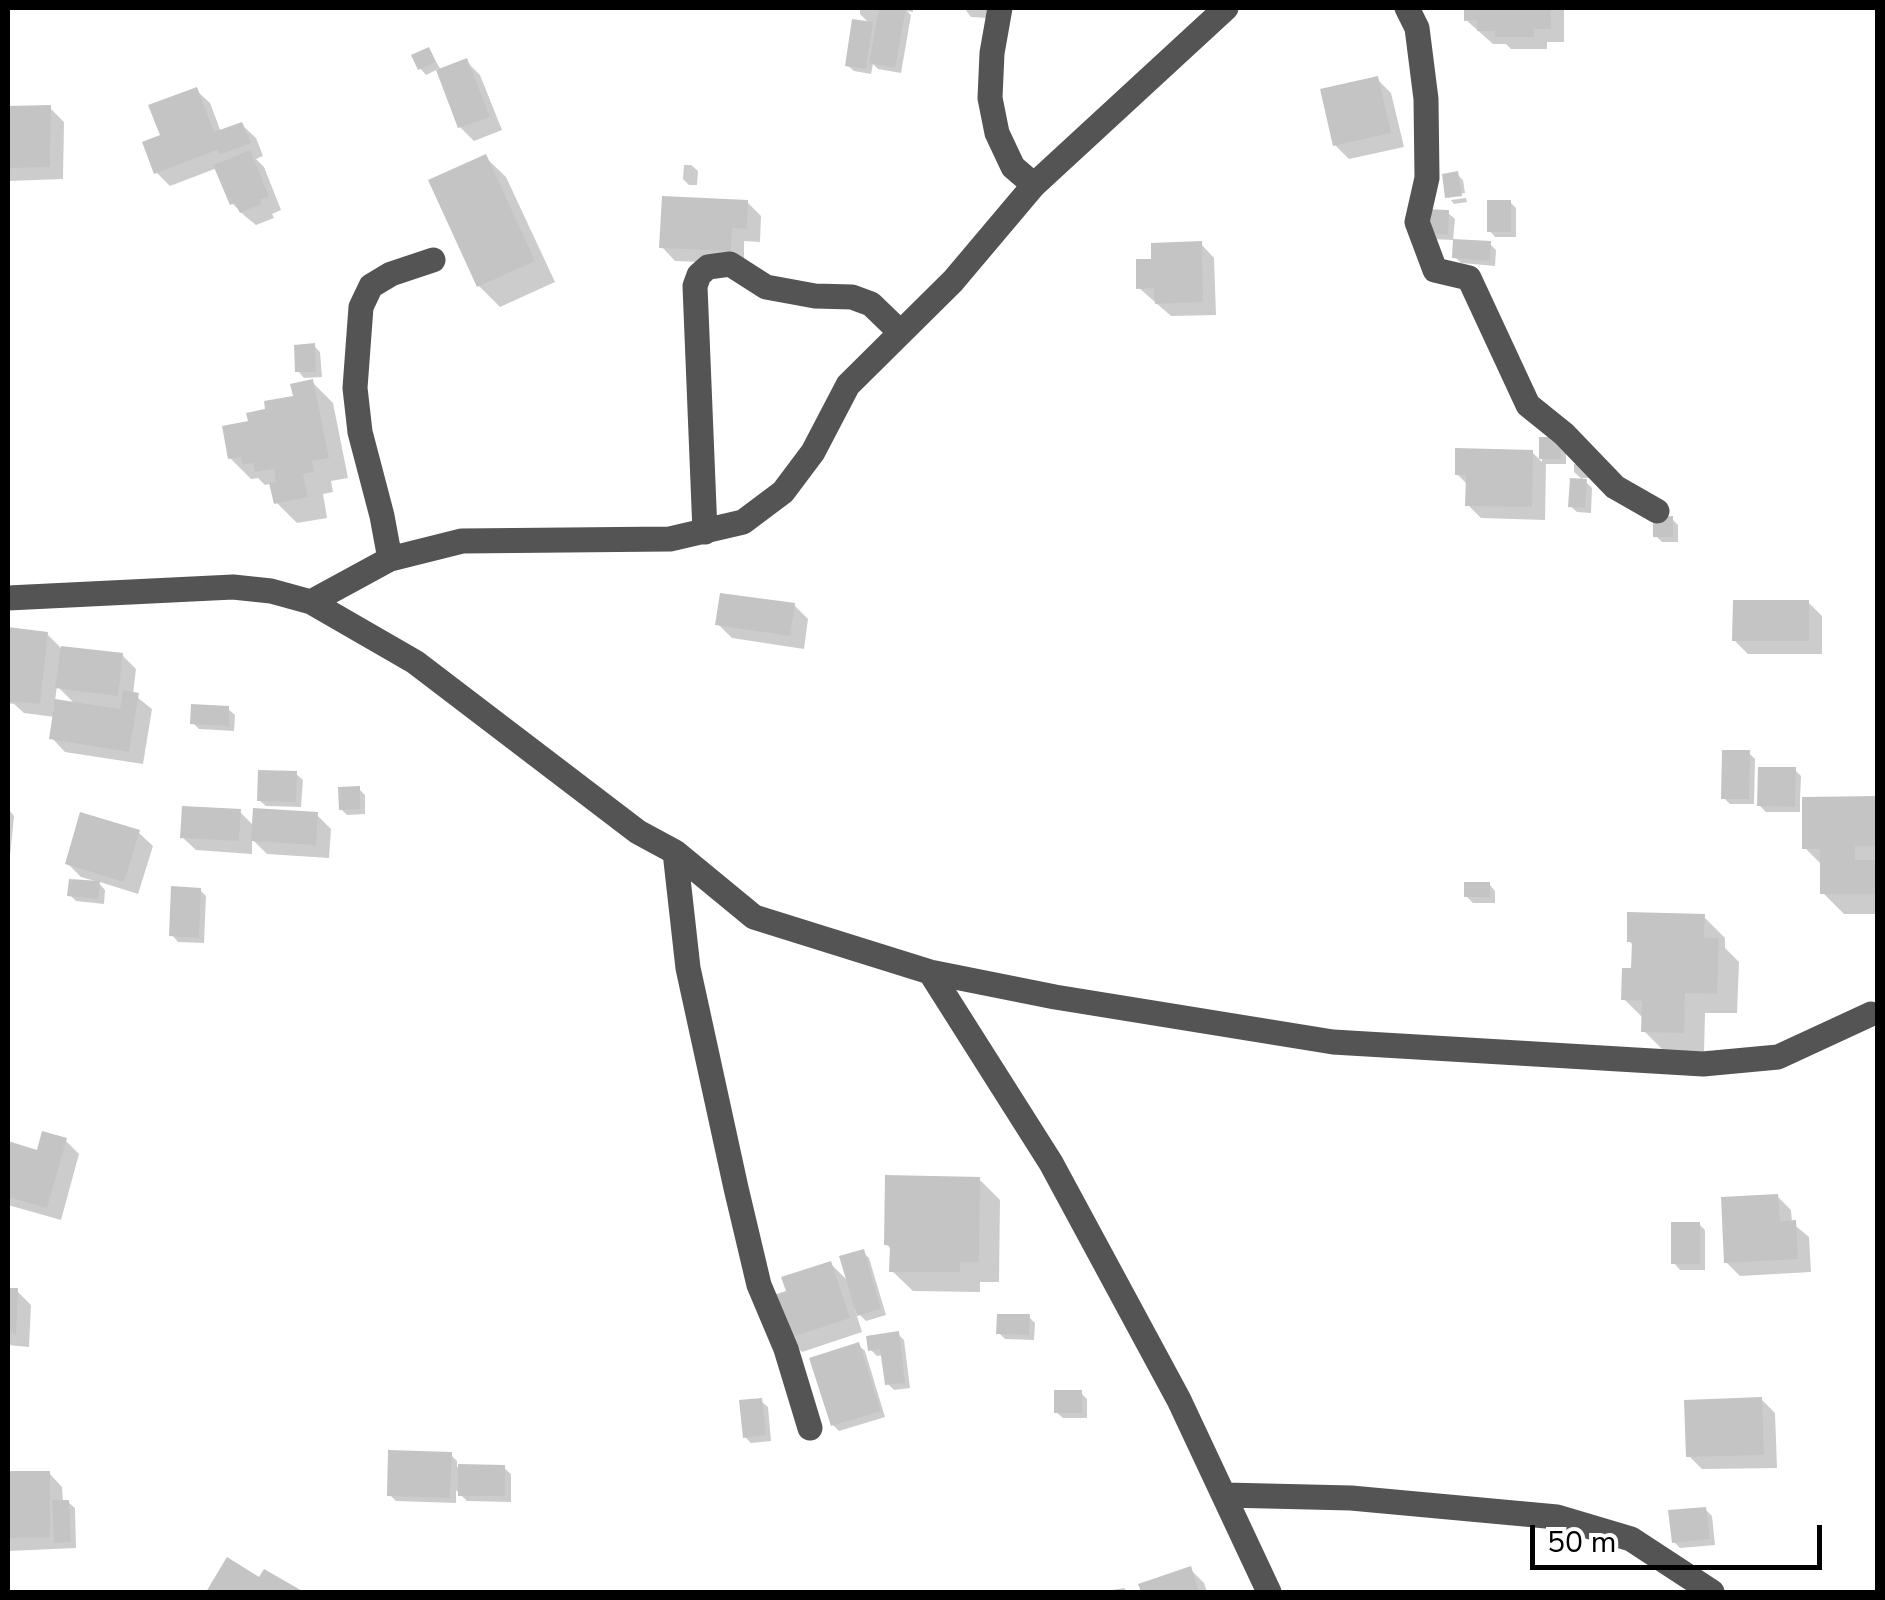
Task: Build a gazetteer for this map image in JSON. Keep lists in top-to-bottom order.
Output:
{
  "scale_bar": "50 m"
}
